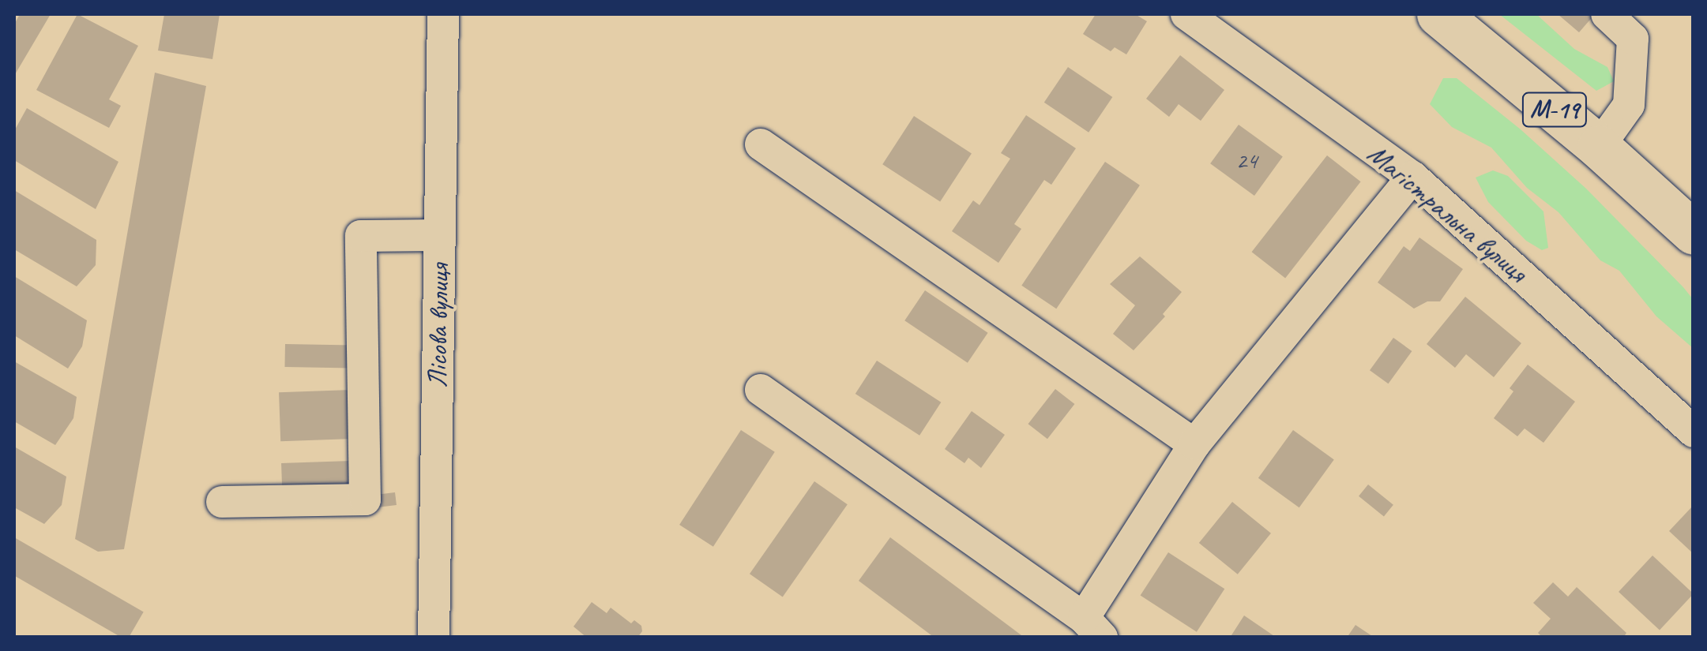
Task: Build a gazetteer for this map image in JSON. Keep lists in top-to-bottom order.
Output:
{
  "streets": {
    "highway": ["М-19"],
    "street": ["Магістральна вулиця", "Лісова вулиця"]
  },
  "house_numbers": ["24"]
}
